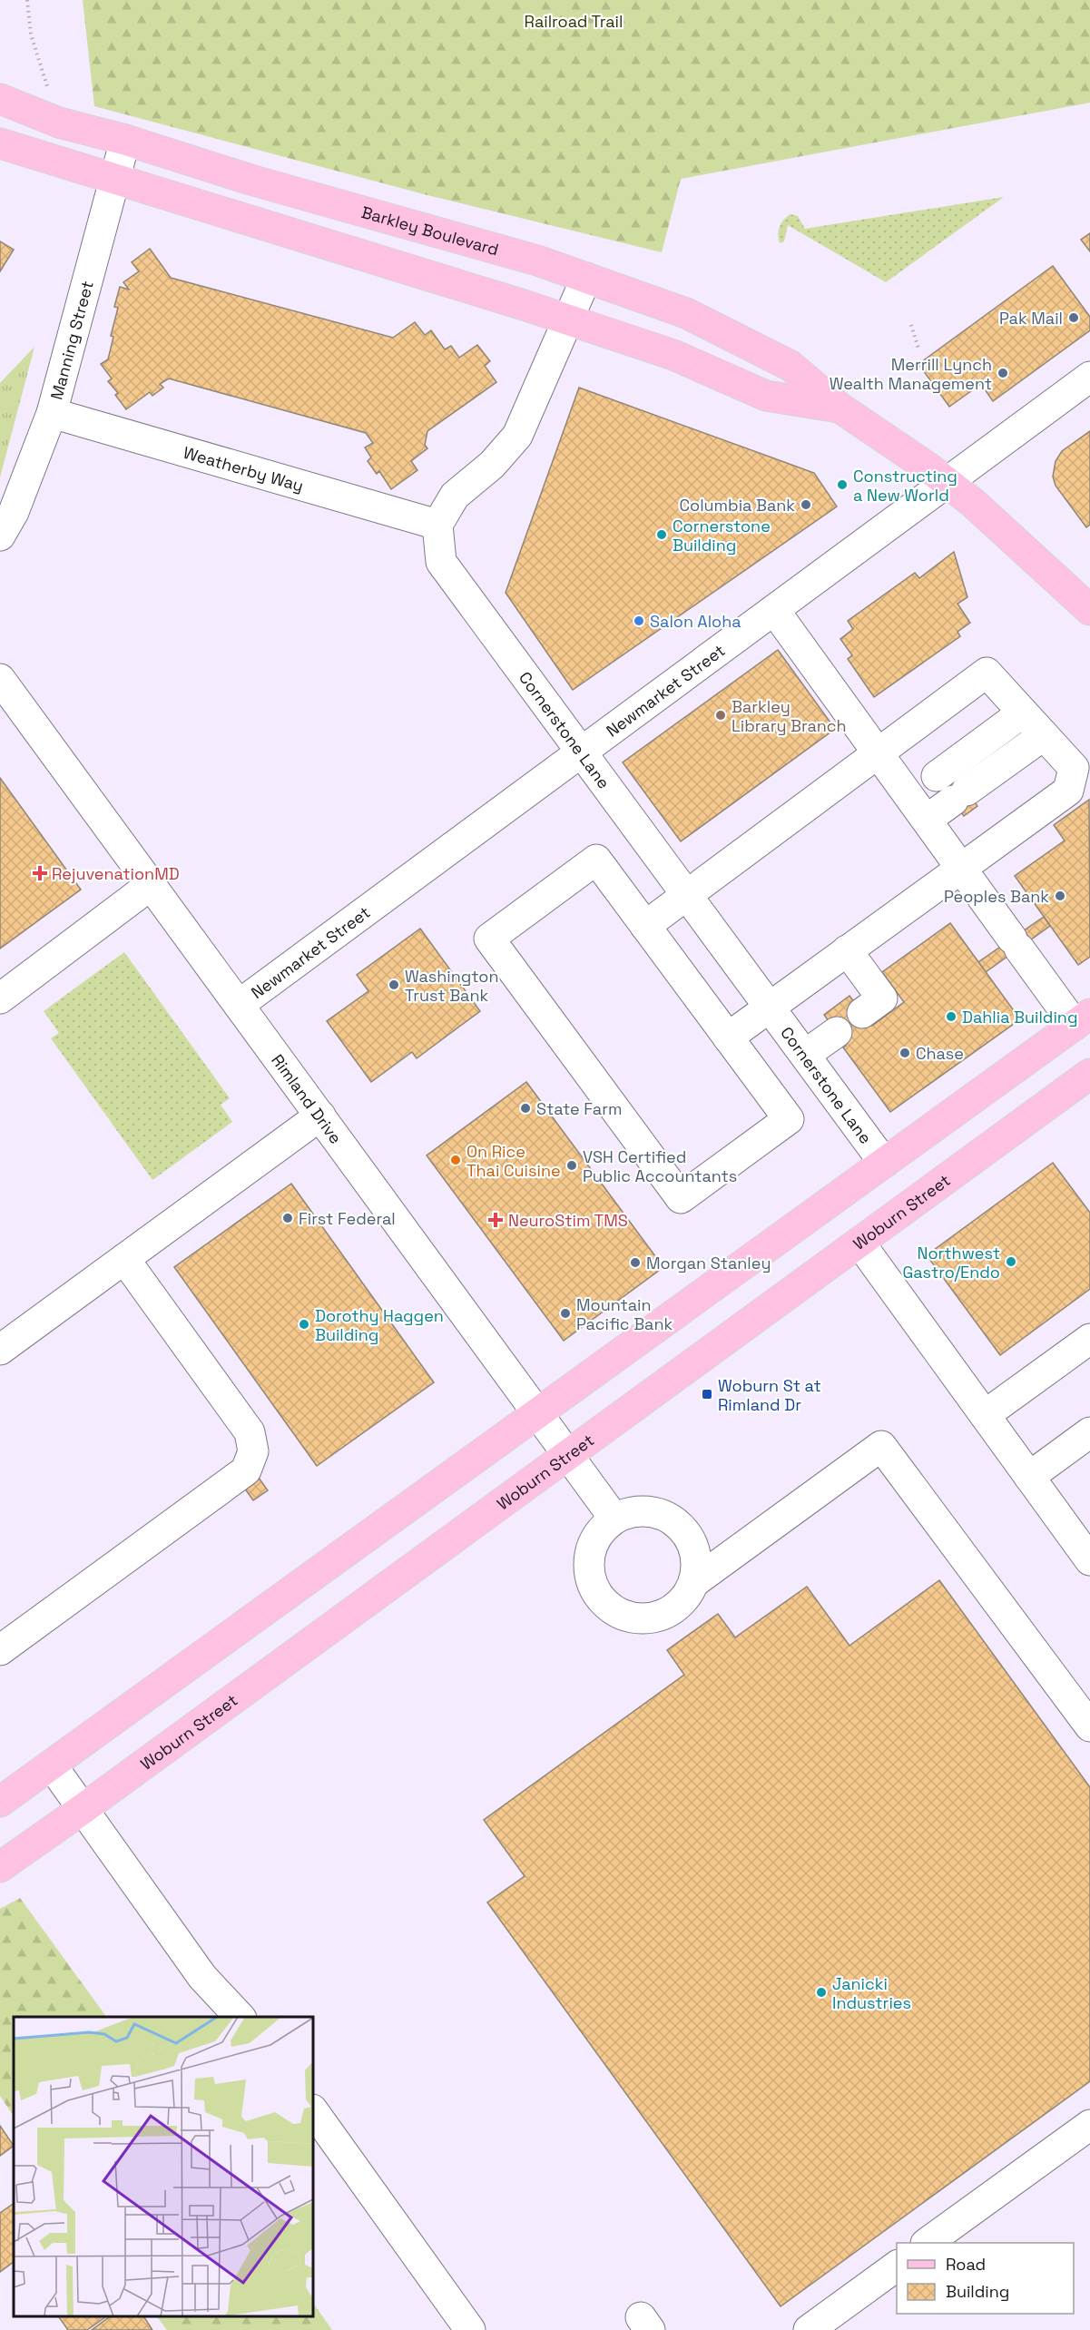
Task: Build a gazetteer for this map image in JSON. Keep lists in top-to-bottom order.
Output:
{
  "streets": {
    "main road": ["Barkley Boulevard", "Woburn Street"],
    "street": [
      "Manning Street",
      "Weatherby Way",
      "Newmarket Street",
      "Cornerstone Lane",
      "Rimland Drive"
    ]
  },
  "crossings": [
    ["Barkley Boulevard", "Manning Street"],
    ["Barkley Boulevard", "Newmarket Street"],
    ["Manning Street", "Weatherby Way"],
    ["Weatherby Way", "Cornerstone Lane"],
    ["Newmarket Street", "Cornerstone Lane"],
    ["Newmarket Street", "Rimland Drive"],
    ["Rimland Drive", "Woburn Street"]
  ],
  "parks": ["Railroad Trail"],
  "places": {
    "other": [
      "Pak Mail",
      "Merrill Lynch Wealth Management",
      "Constructing a New World",
      "Columbia Bank",
      "Cornerstone Building",
      "Salon Aloha",
      "Barkley Library Branch",
      "Peoples Bank",
      "Washington Trust Bank",
      "Dahlia Building",
      "Chase",
      "State Farm",
      "On Rice Thai Cuisine",
      "VSH Certified Public Accountants",
      "First Federal",
      "Northwest Gastro/Endo",
      "Morgan Stanley",
      "Mountain Pacific Bank",
      "Dorothy Haggen Building",
      "Janicki Industries"
    ],
    "health": ["RejuvenationMD", "NeuroStim TMS"],
    "transit": ["Woburn St at Rimland Dr"]
  },
  "legend": ["Road", "Building"]
}
